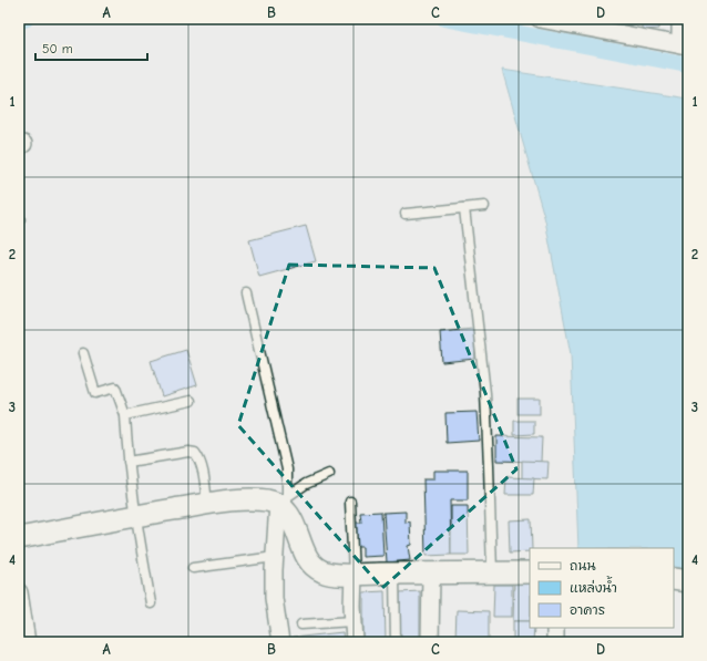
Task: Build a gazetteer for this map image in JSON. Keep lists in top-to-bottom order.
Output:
{
  "legend": ["ถนน", "แหล่งน้ำ", "อาคาร"],
  "scale_bar": "50 m",
  "grid": {
    "columns": [
      "A",
      "B",
      "C",
      "D"
    ],
    "rows": [
      "1",
      "2",
      "3",
      "4"
    ]
  }
}
